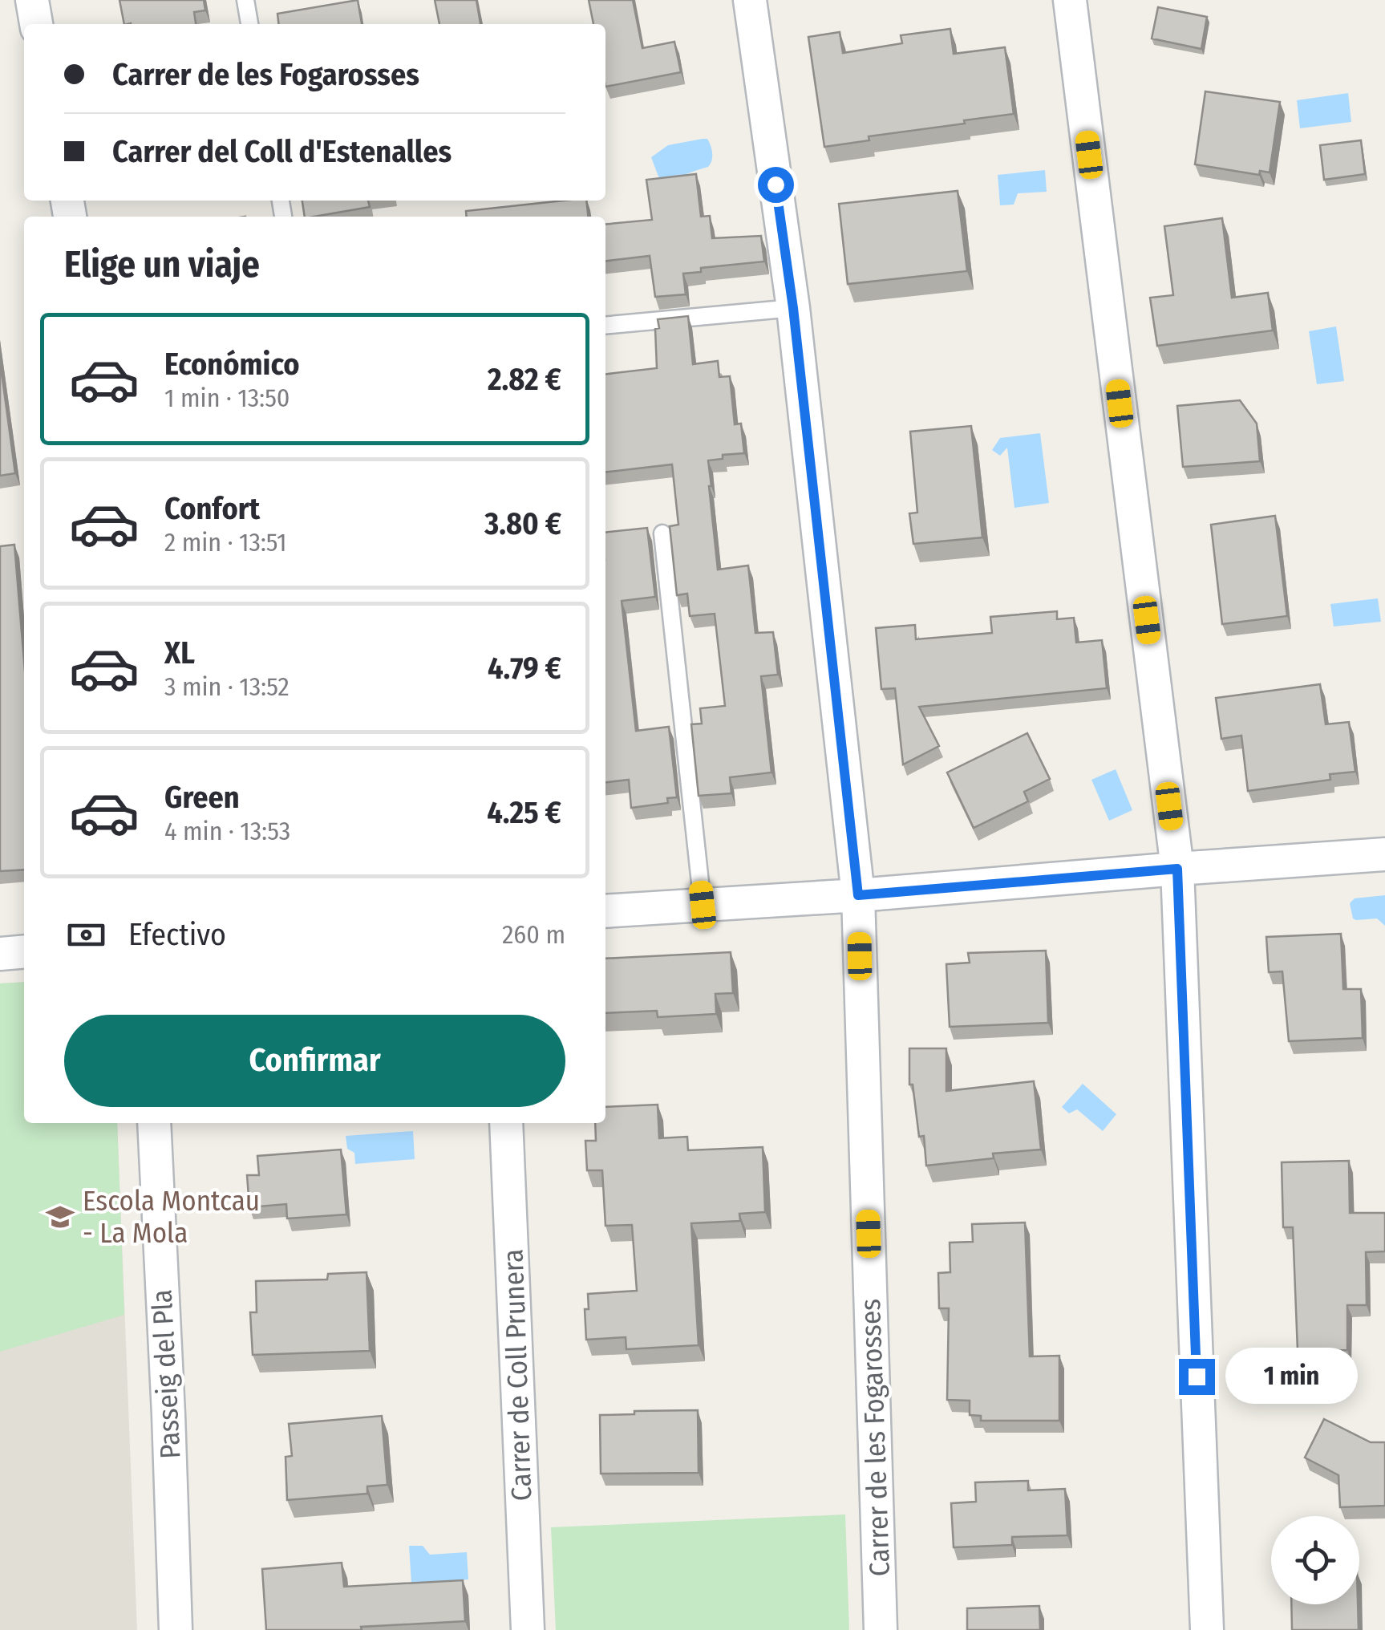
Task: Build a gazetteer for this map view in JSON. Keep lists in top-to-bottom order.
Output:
{
  "streets": {
    "street": ["Passeig del Pla", "Carrer de Coll Prunera", "Carrer de les Fogarosses"]
  },
  "places": {
    "school or university": ["Escola Montcau - La Mola"]
  },
  "page": {
    "banner": ["Carrer de les Fogarosses", "Carrer del Coll d'Estenalles"],
    "heading": "Elige un viaje",
    "list": [
      {
        "name": "Económico",
        "note": "1 min · 13:50",
        "value": "2.82 €"
      },
      {
        "name": "Confort",
        "note": "2 min · 13:51",
        "value": "3.80 €"
      },
      {
        "name": "XL",
        "note": "3 min · 13:52",
        "value": "4.79 €"
      },
      {
        "name": "Green",
        "note": "4 min · 13:53",
        "value": "4.25 €"
      }
    ],
    "pay": ["Efectivo", "260 m"],
    "buttons": "Confirmar",
    "bubble": "1 min"
  }
}
